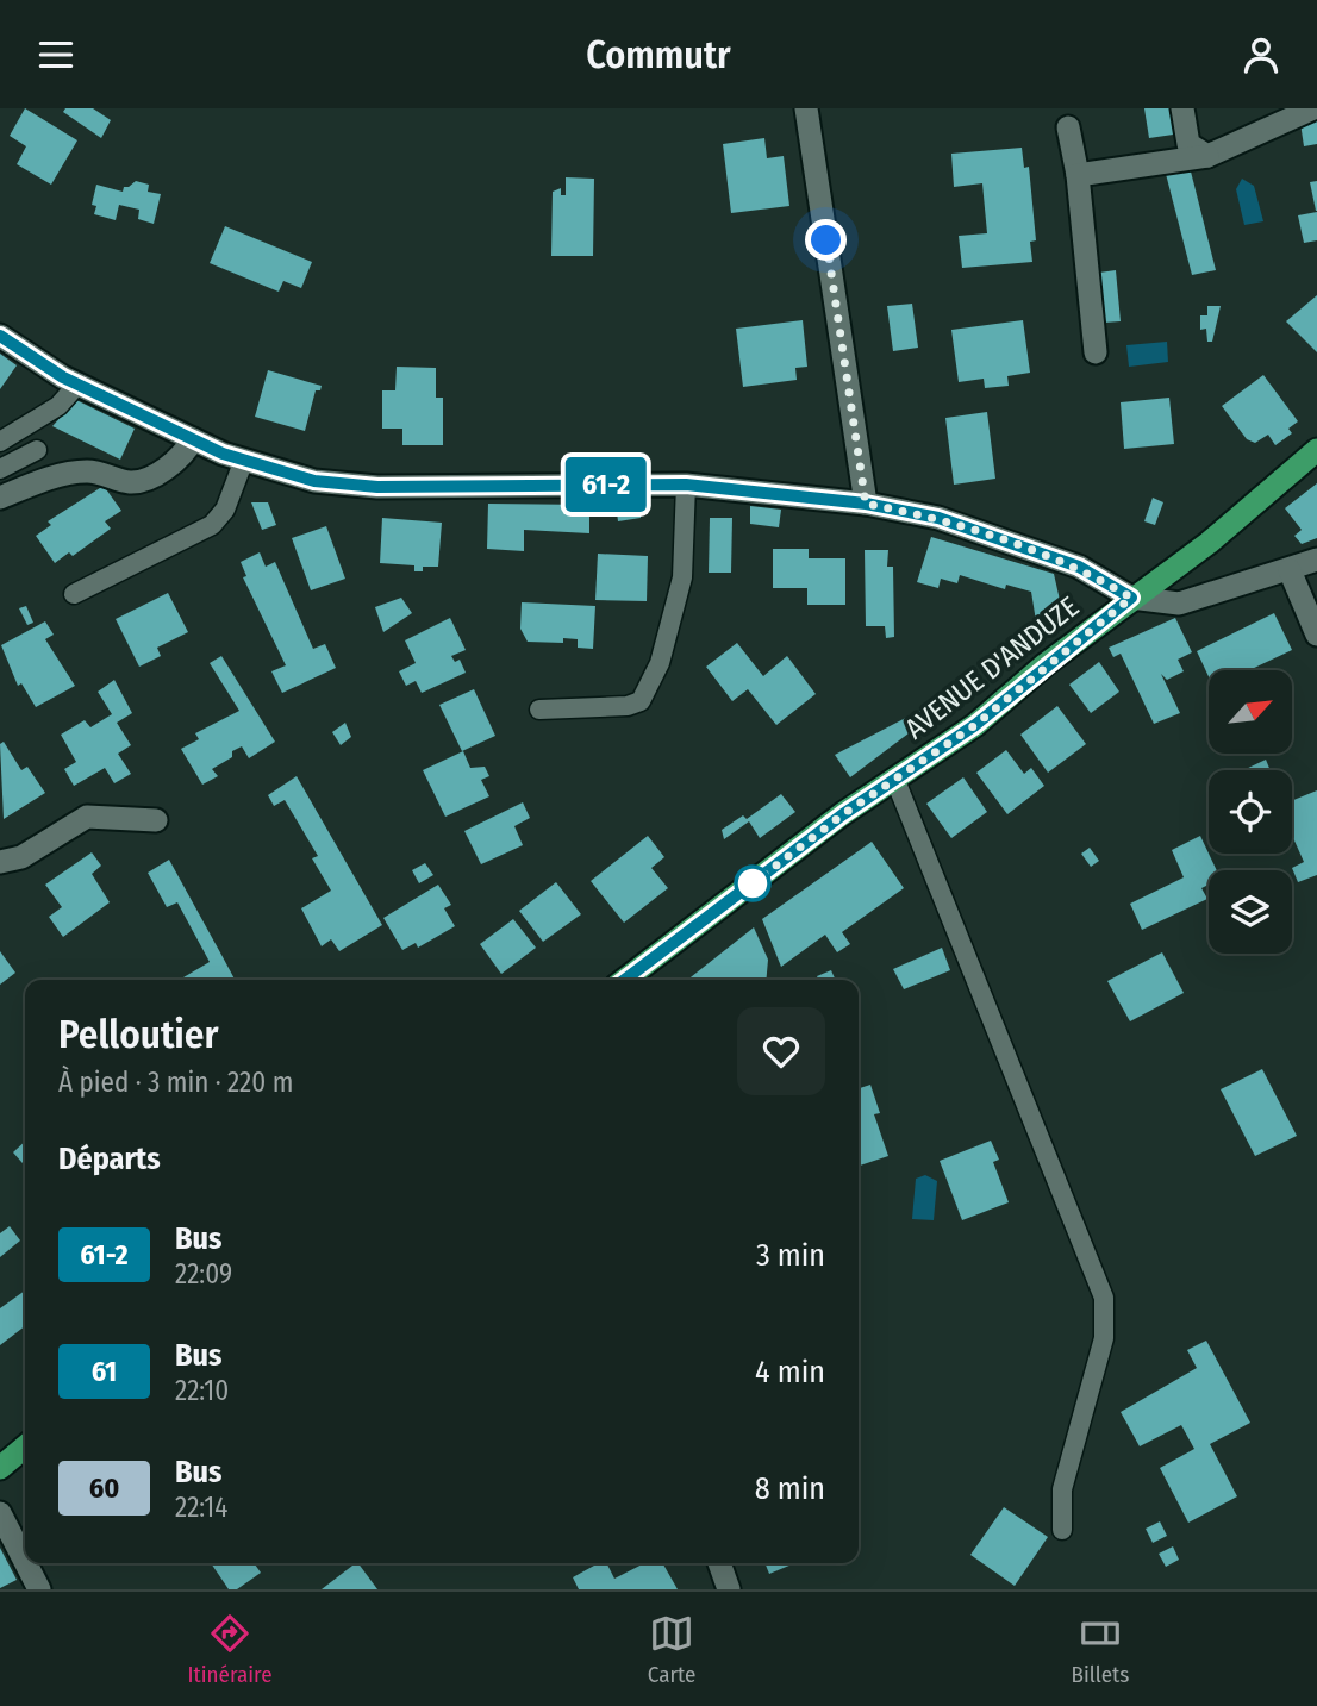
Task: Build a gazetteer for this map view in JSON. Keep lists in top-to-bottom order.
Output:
{
  "streets": {
    "main road": ["AVENUE D'ANDUZE"]
  },
  "lines": ["bus line 61-2"],
  "north": "top right",
  "page": {
    "header": "Commutr",
    "on_map": "61-2",
    "heading": [
      ["Pelloutier", "À pied · 3 min · 220 m"],
      "Départs"
    ],
    "list": [
      {
        "mark": "61-2",
        "name": "Bus",
        "note": "22:09",
        "value": "3 min"
      },
      {
        "mark": "61",
        "name": "Bus",
        "note": "22:10",
        "value": "4 min"
      },
      {
        "mark": "60",
        "name": "Bus",
        "note": "22:14",
        "value": "8 min"
      }
    ],
    "tabs": ["Itinéraire", "Carte", "Billets"]
  }
}
